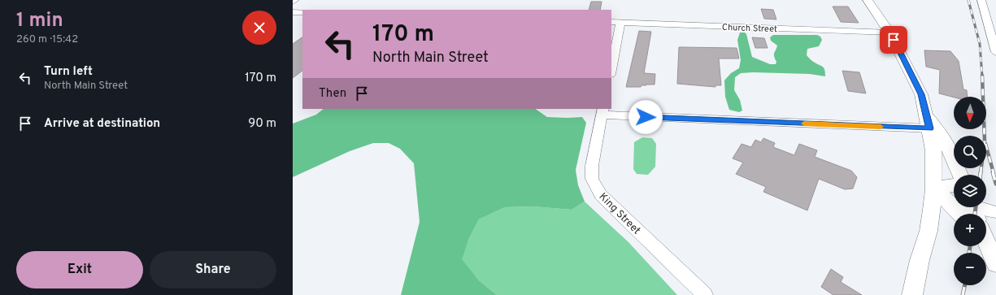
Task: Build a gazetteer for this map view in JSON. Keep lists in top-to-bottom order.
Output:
{
  "streets": {
    "street": ["Church Street", "King Street"]
  },
  "north": "bottom",
  "page": {
    "heading": ["1 min", "260 m · 15:42"],
    "turn": ["170 m", "North Main Street"],
    "list": [
      {
        "name": "Turn left",
        "note": "North Main Street",
        "value": "170 m"
      },
      {
        "name": "Arrive at destination",
        "value": "90 m"
      }
    ],
    "then": "Then",
    "map_buttons": ["+", "−"],
    "buttons": ["Exit", "Share"]
  }
}
